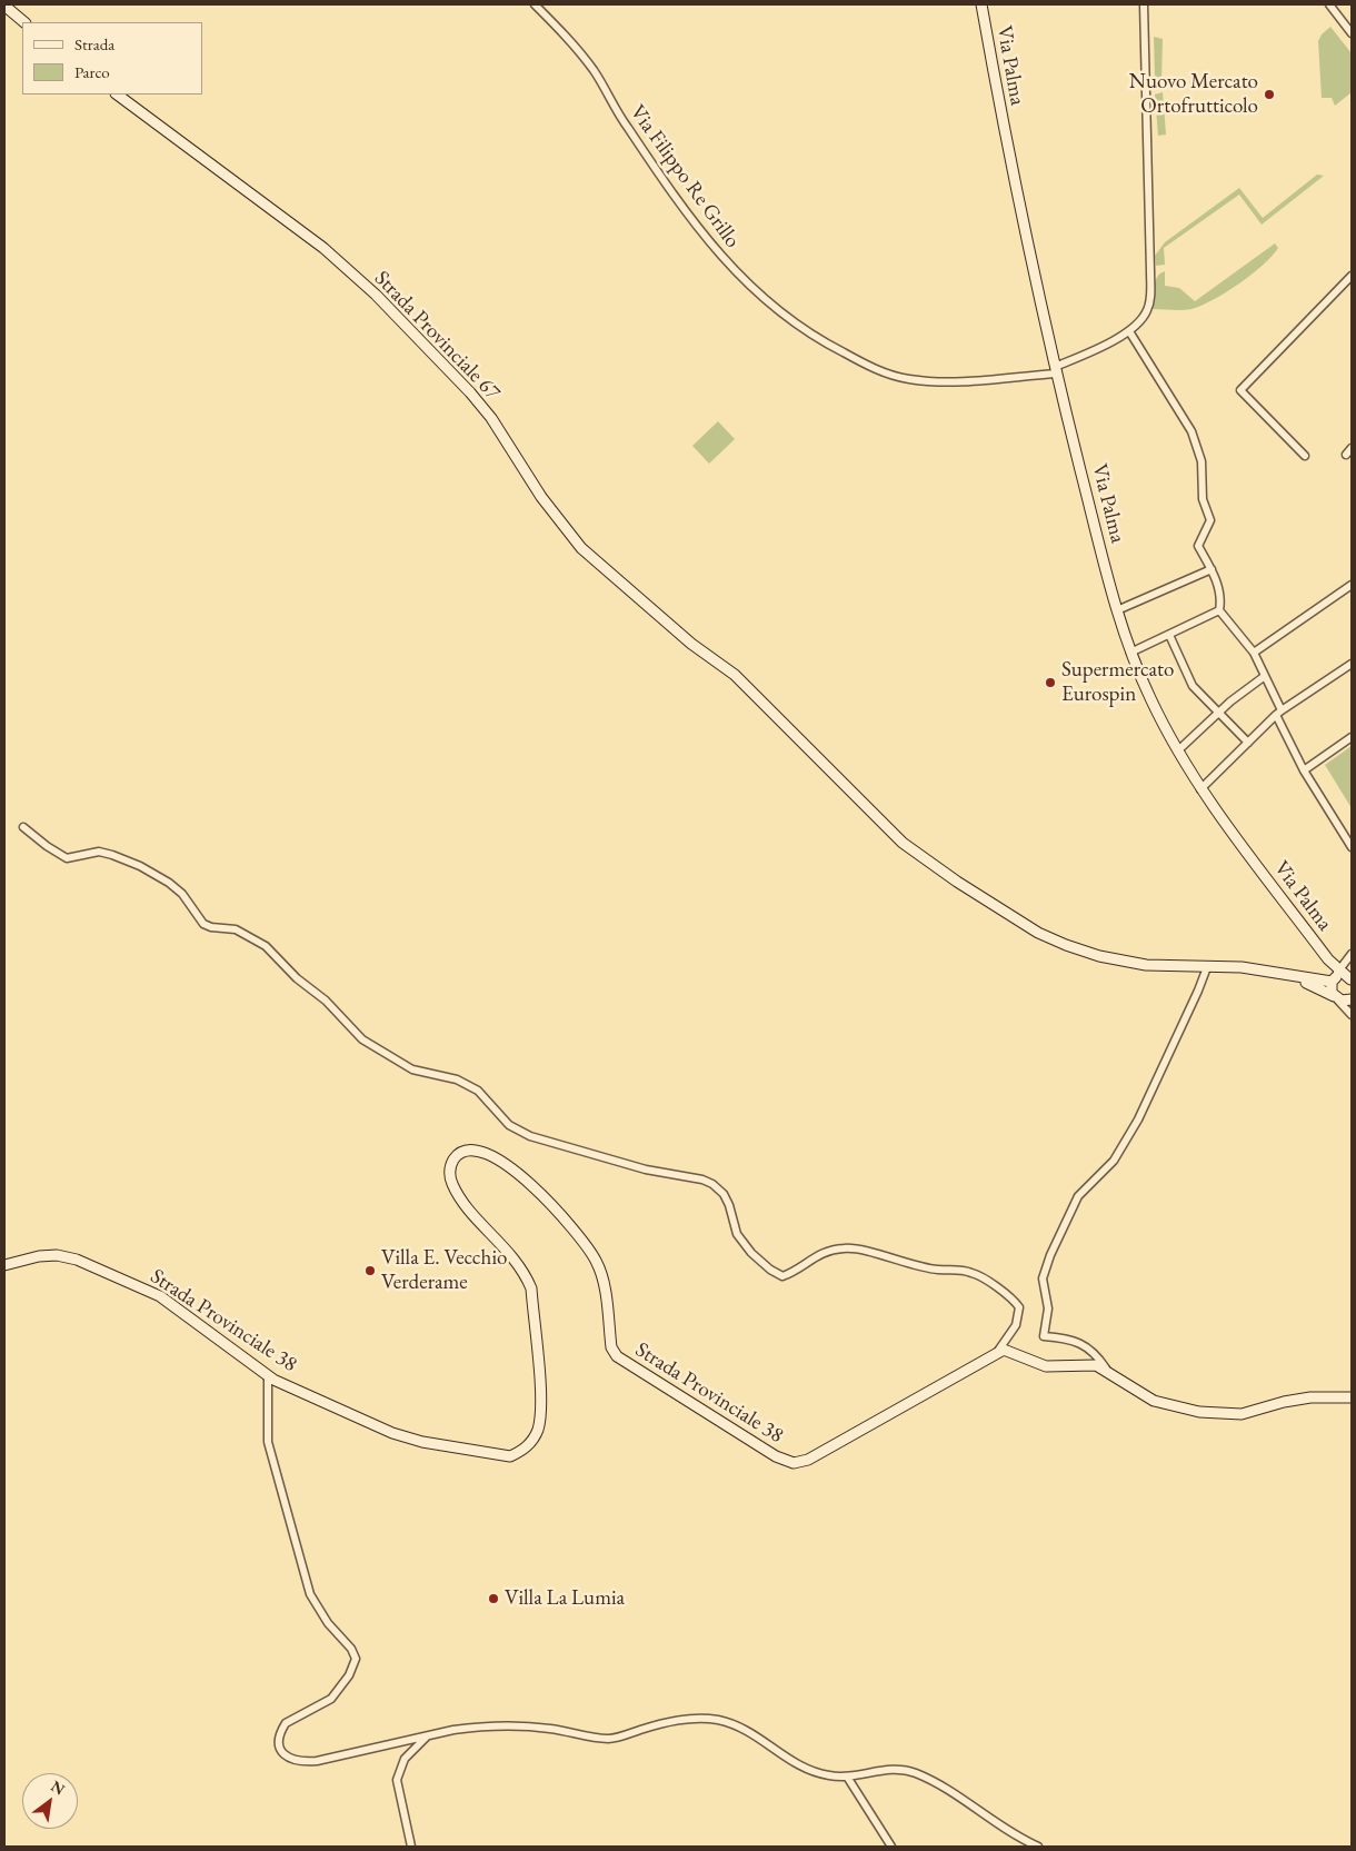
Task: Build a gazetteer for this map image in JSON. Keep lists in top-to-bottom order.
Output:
{
  "streets": {
    "street": [
      "Via Palma",
      "Via Filippo Re Grillo",
      "Strada Provinciale 67",
      "Strada Provinciale 38"
    ]
  },
  "crossings": [
    ["Via Palma", "Via Filippo Re Grillo"]
  ],
  "places": [
    "Nuovo Mercato Ortofrutticolo",
    "Supermercato Eurospin",
    "Villa E. Vecchio Verderame",
    "Villa La Lumia"
  ],
  "legend": ["Strada", "Parco"],
  "north": "top right"
}
